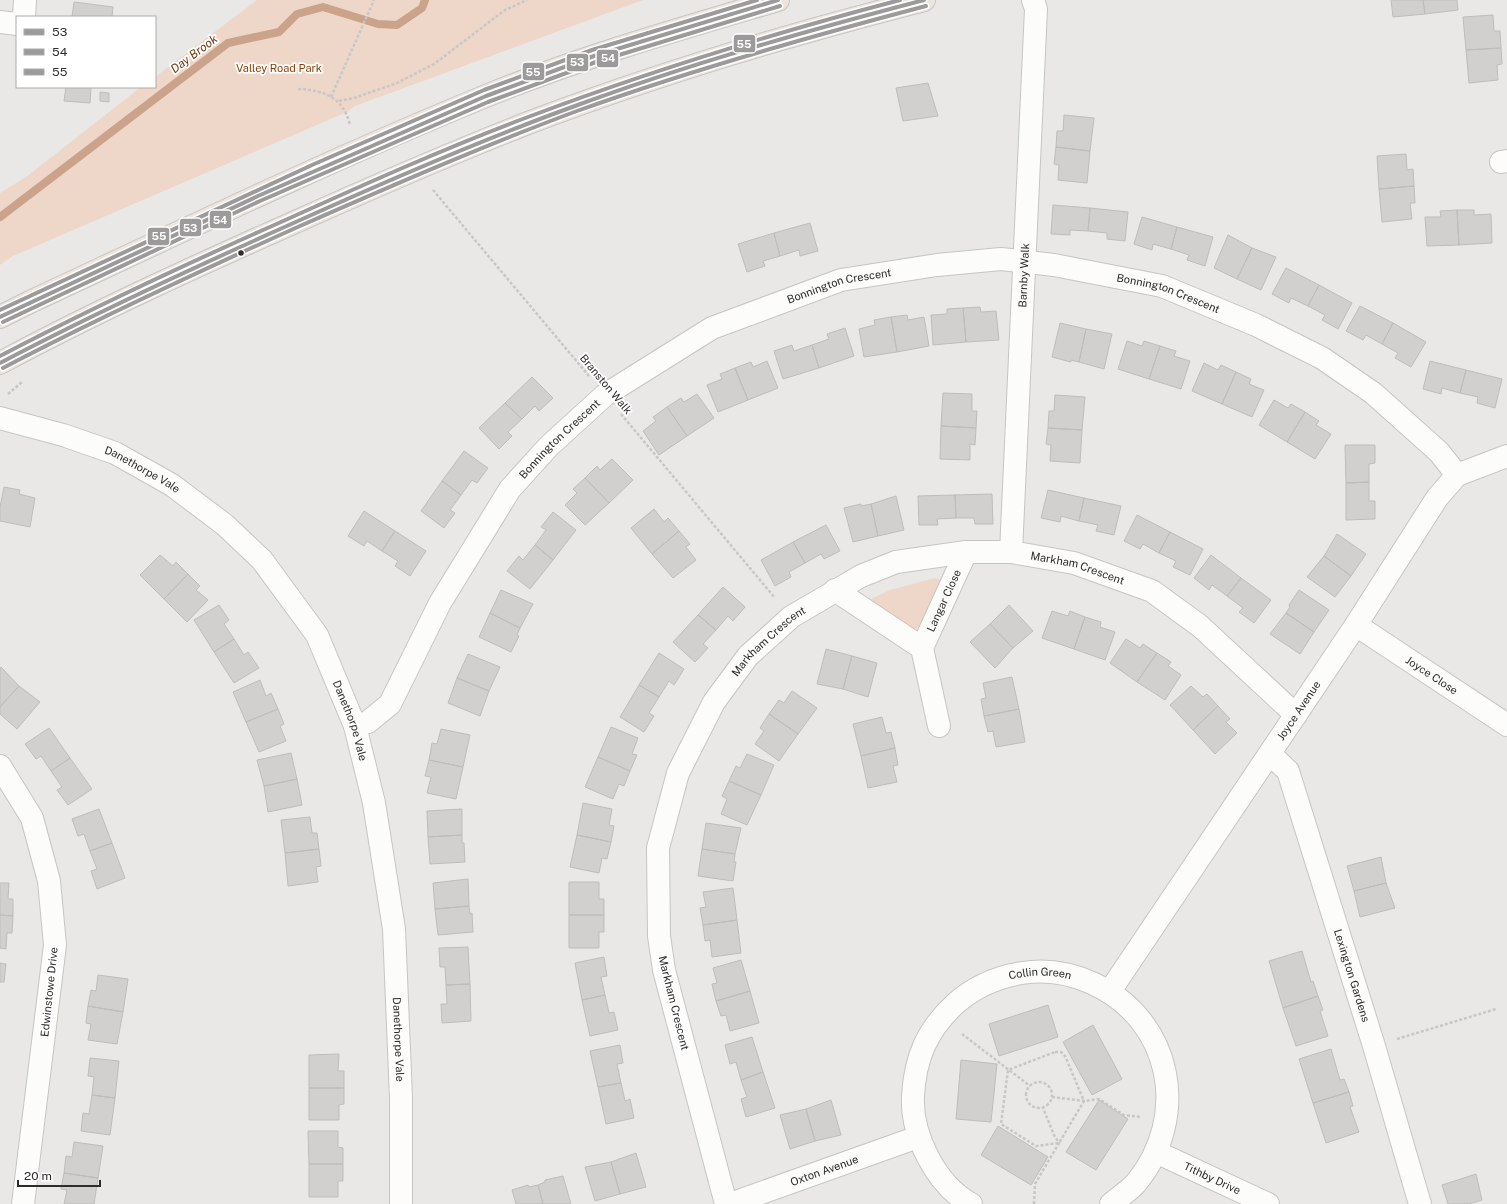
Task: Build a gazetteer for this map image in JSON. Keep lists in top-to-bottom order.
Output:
{
  "streets": {
    "street": [
      "Barnby Walk",
      "Bonnington Crescent",
      "Danethorpe Vale",
      "Markham Crescent",
      "Langar Close",
      "Joyce Close",
      "Joyce Avenue",
      "Lexington Gardens",
      "Collin Green",
      "Edwinstowe Drive",
      "Oxton Avenue",
      "Tithby Drive"
    ],
    "path": ["Branston Walk"]
  },
  "crossings": [
    ["Barnby Walk", "Bonnington Crescent"],
    ["Barnby Walk", "Markham Crescent"],
    ["Bonnington Crescent", "Branston Walk"],
    ["Bonnington Crescent", "Danethorpe Vale"],
    ["Bonnington Crescent", "Joyce Avenue"],
    ["Branston Walk", "Markham Crescent"],
    ["Markham Crescent", "Langar Close"],
    ["Markham Crescent", "Joyce Avenue"],
    ["Joyce Close", "Joyce Avenue"],
    ["Joyce Avenue", "Lexington Gardens"],
    ["Joyce Avenue", "Collin Green"],
    ["Collin Green", "Oxton Avenue"],
    ["Collin Green", "Tithby Drive"]
  ],
  "water": ["Day Brook"],
  "parks": ["Valley Road Park"],
  "lines": ["transit line 53", "transit line 55", "transit line 54"],
  "legend": ["53", "54", "55"],
  "scale_bar": "20 m"
}
